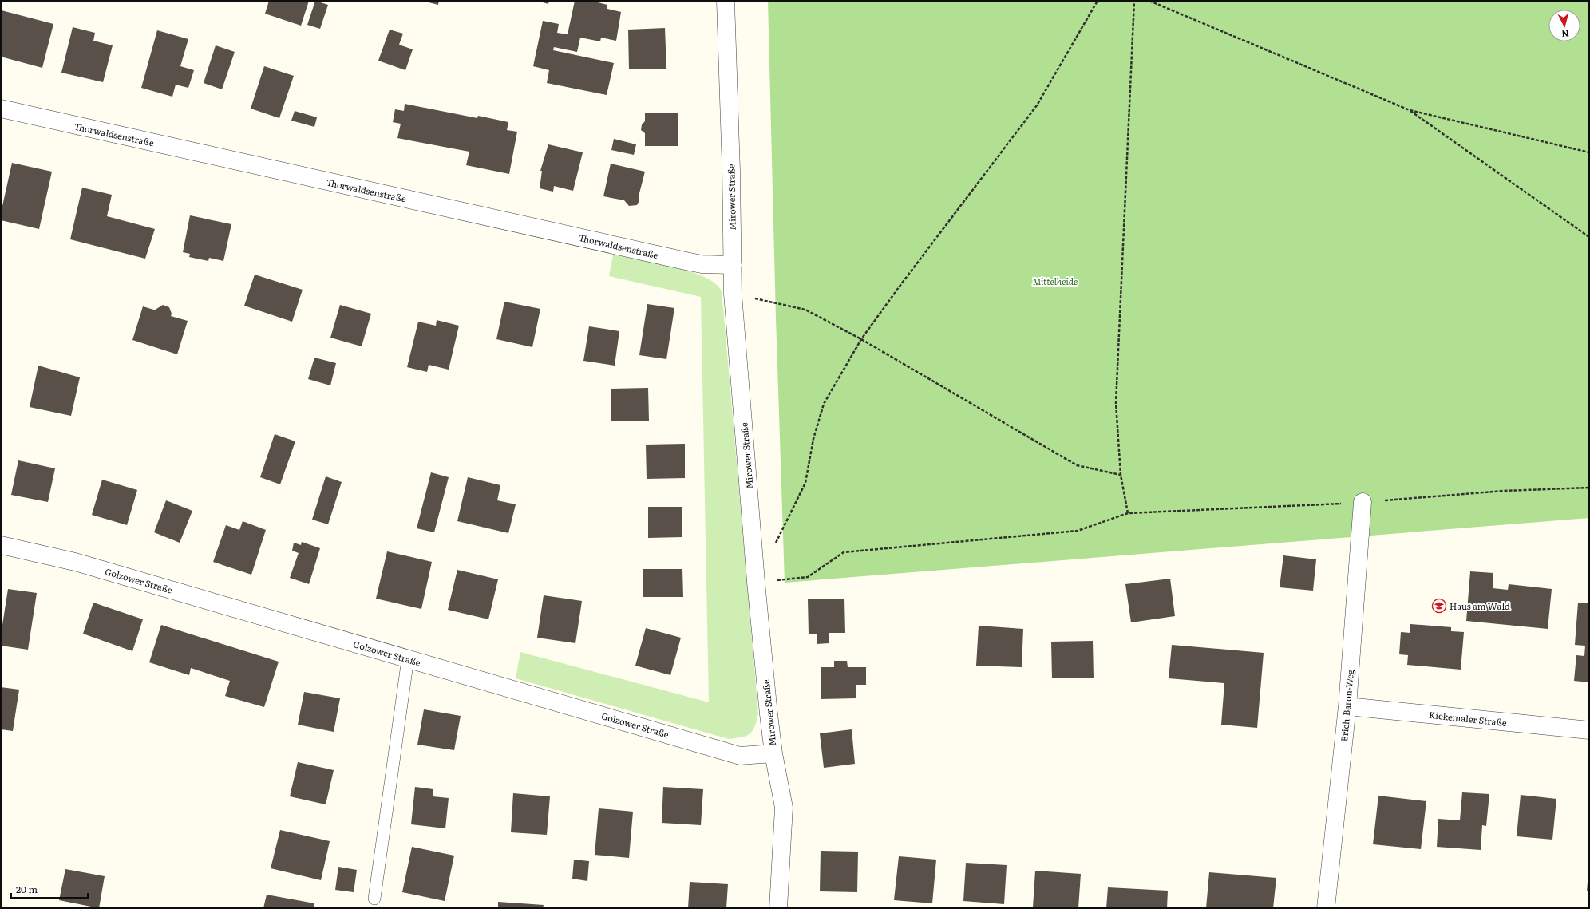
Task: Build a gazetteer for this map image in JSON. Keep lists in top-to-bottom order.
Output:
{
  "streets": {
    "street": [
      "Thorwaldsenstraße",
      "Mirower Straße",
      "Golzower Straße",
      "Erich-Baron-Weg",
      "Kiekemaler Straße"
    ]
  },
  "crossings": [
    ["Thorwaldsenstraße", "Mirower Straße"],
    ["Mirower Straße", "Golzower Straße"],
    ["Erich-Baron-Weg", "Kiekemaler Straße"]
  ],
  "parks": ["Mittelheide"],
  "places": {
    "school or university": ["Haus am Wald"]
  },
  "scale_bar": "20 m",
  "north": "bottom"
}
